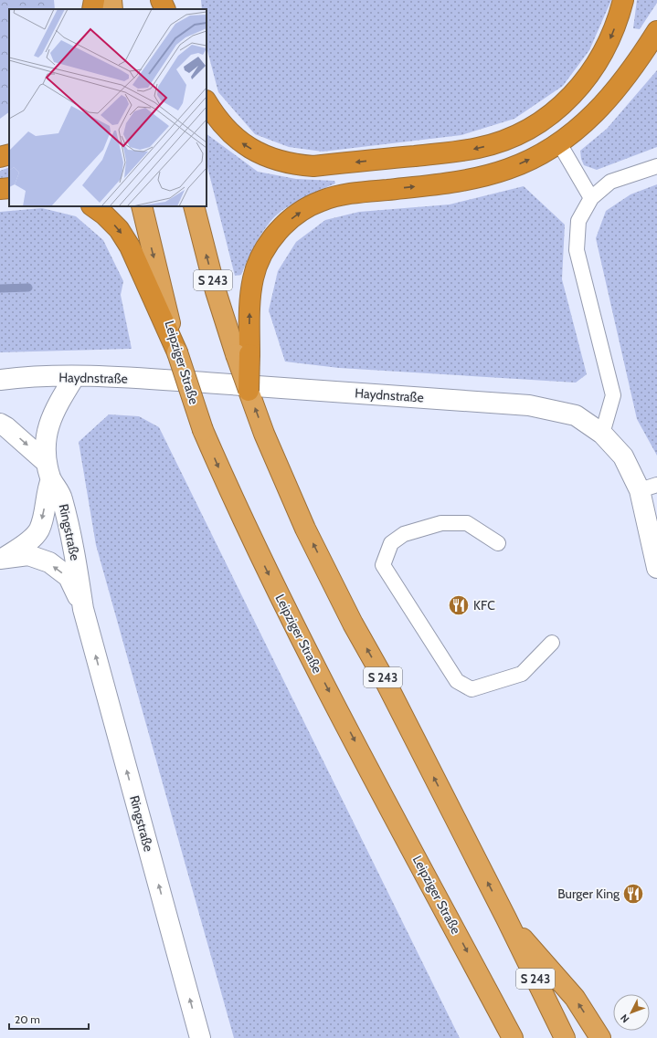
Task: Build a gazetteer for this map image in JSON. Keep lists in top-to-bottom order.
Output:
{
  "streets": {
    "highway": ["S 243", "Leipziger Straße"],
    "street": ["Haydnstraße", "Ringstraße"]
  },
  "crossings": [
    ["Haydnstraße", "Ringstraße"]
  ],
  "places": {
    "restaurant": ["KFC", "Burger King"]
  },
  "scale_bar": "20 m",
  "north": "bottom left"
}
